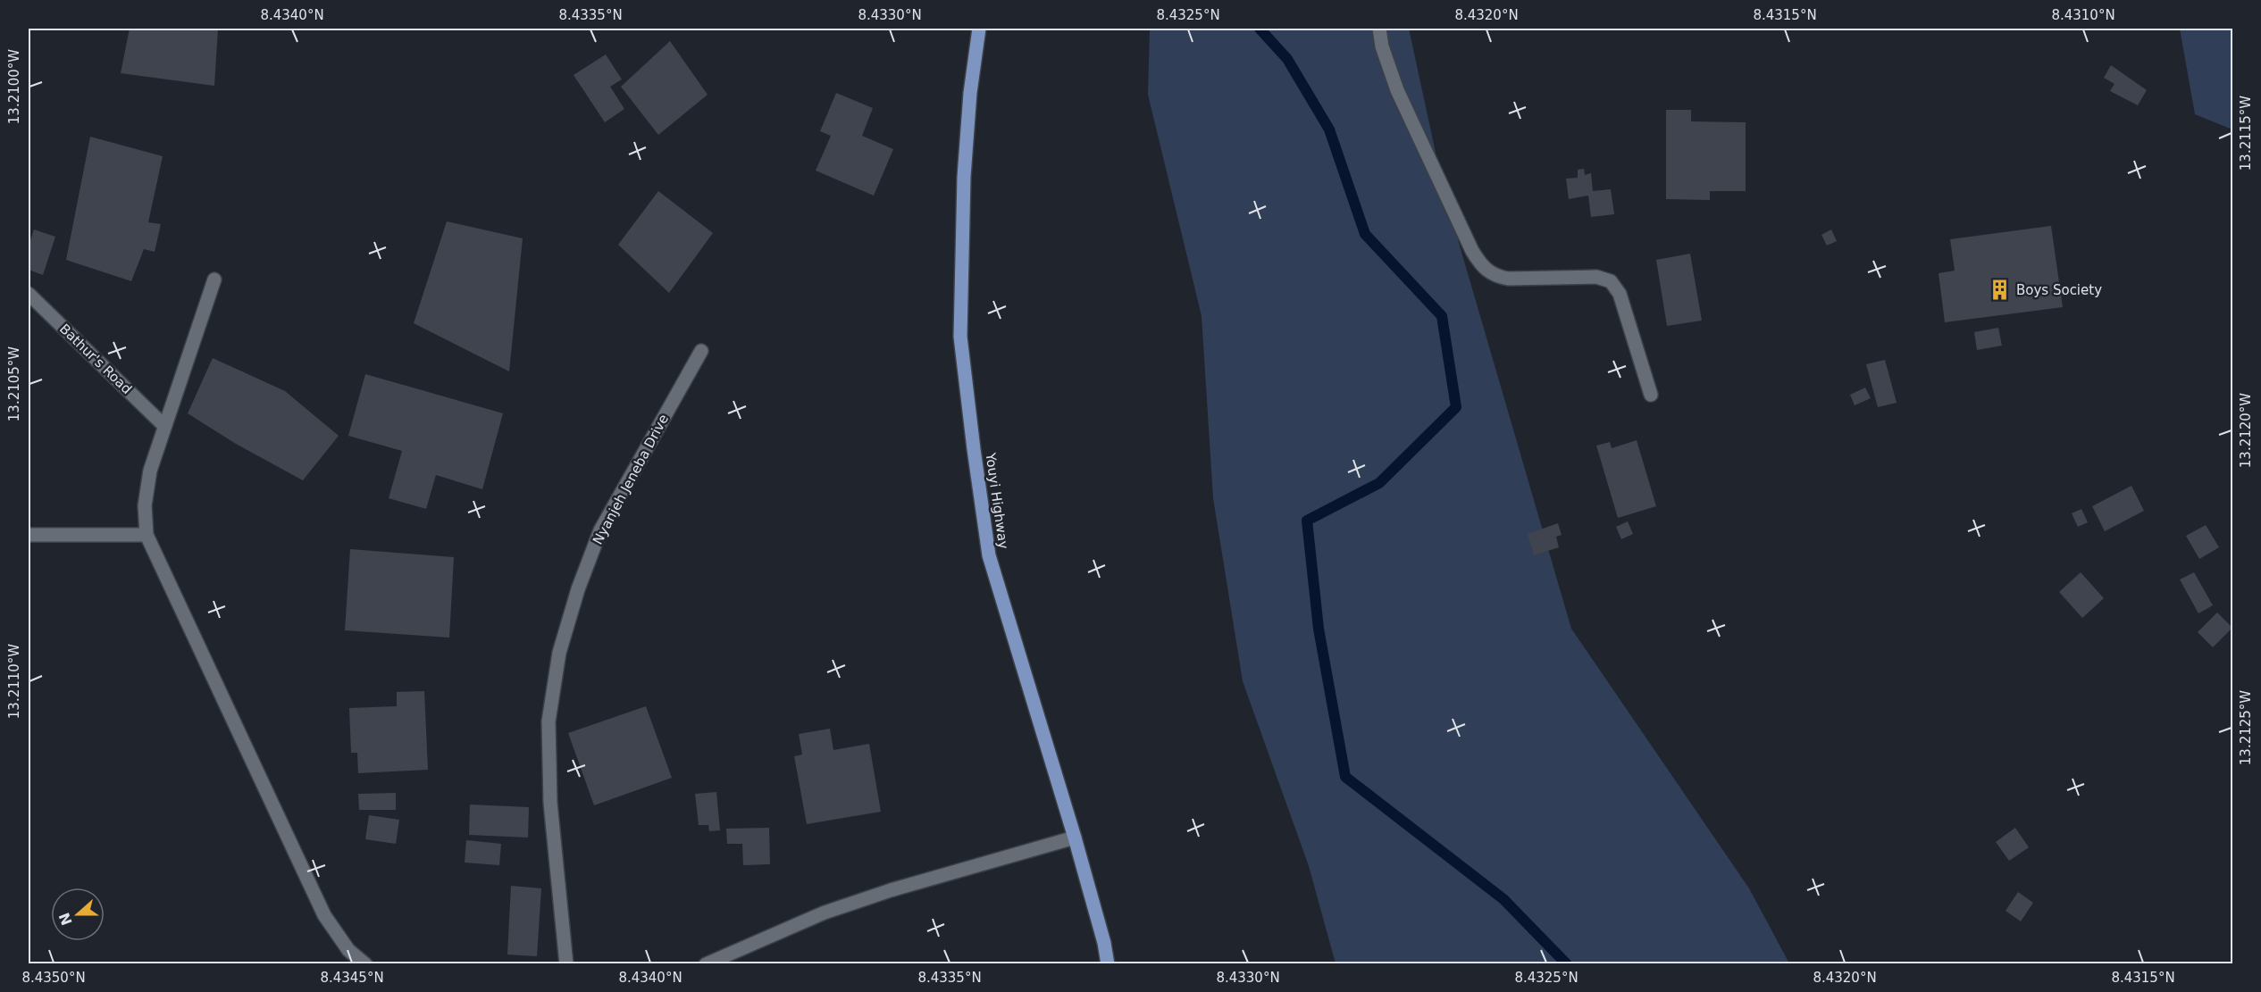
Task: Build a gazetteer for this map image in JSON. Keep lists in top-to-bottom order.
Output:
{
  "streets": {
    "main road": ["Youyi Highway"],
    "street": ["Bathur's Road", "Nyanjeh Jeneba Drive"]
  },
  "places": {
    "building": ["Boys Society"]
  },
  "north": "left",
  "coordinates": [
    "8.4340°N",
    "8.4335°N",
    "8.4330°N",
    "8.4325°N",
    "8.4320°N",
    "8.4315°N",
    "8.4310°N",
    "13.2100°W",
    "13.2115°W",
    "13.2105°W",
    "13.2120°W",
    "13.2110°W",
    "13.2125°W",
    "8.4350°N",
    "8.4345°N"
  ]
}
